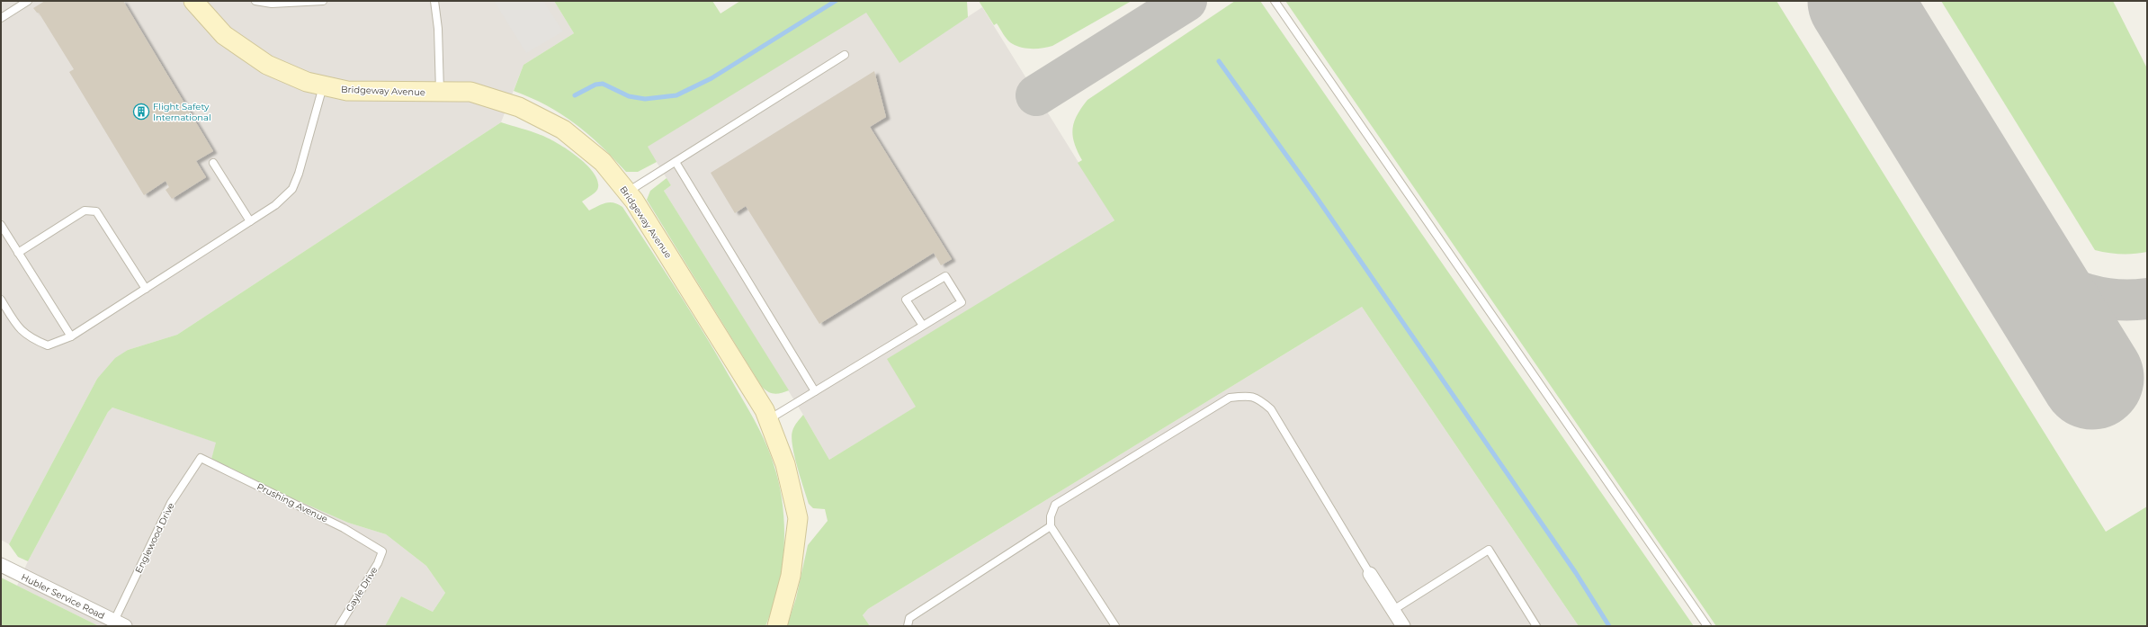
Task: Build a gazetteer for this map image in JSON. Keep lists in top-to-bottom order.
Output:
{
  "streets": {
    "street": ["Bridgeway Avenue", "Hubler Service Road"],
    "lane": ["Prushing Avenue", "Englewood Drive", "Gayle Drive"]
  },
  "crossings": [
    ["Prushing Avenue", "Englewood Drive"],
    ["Prushing Avenue", "Gayle Drive"],
    ["Englewood Drive", "Hubler Service Road"]
  ],
  "places": {
    "building": ["Flight Safety International"]
  }
}
